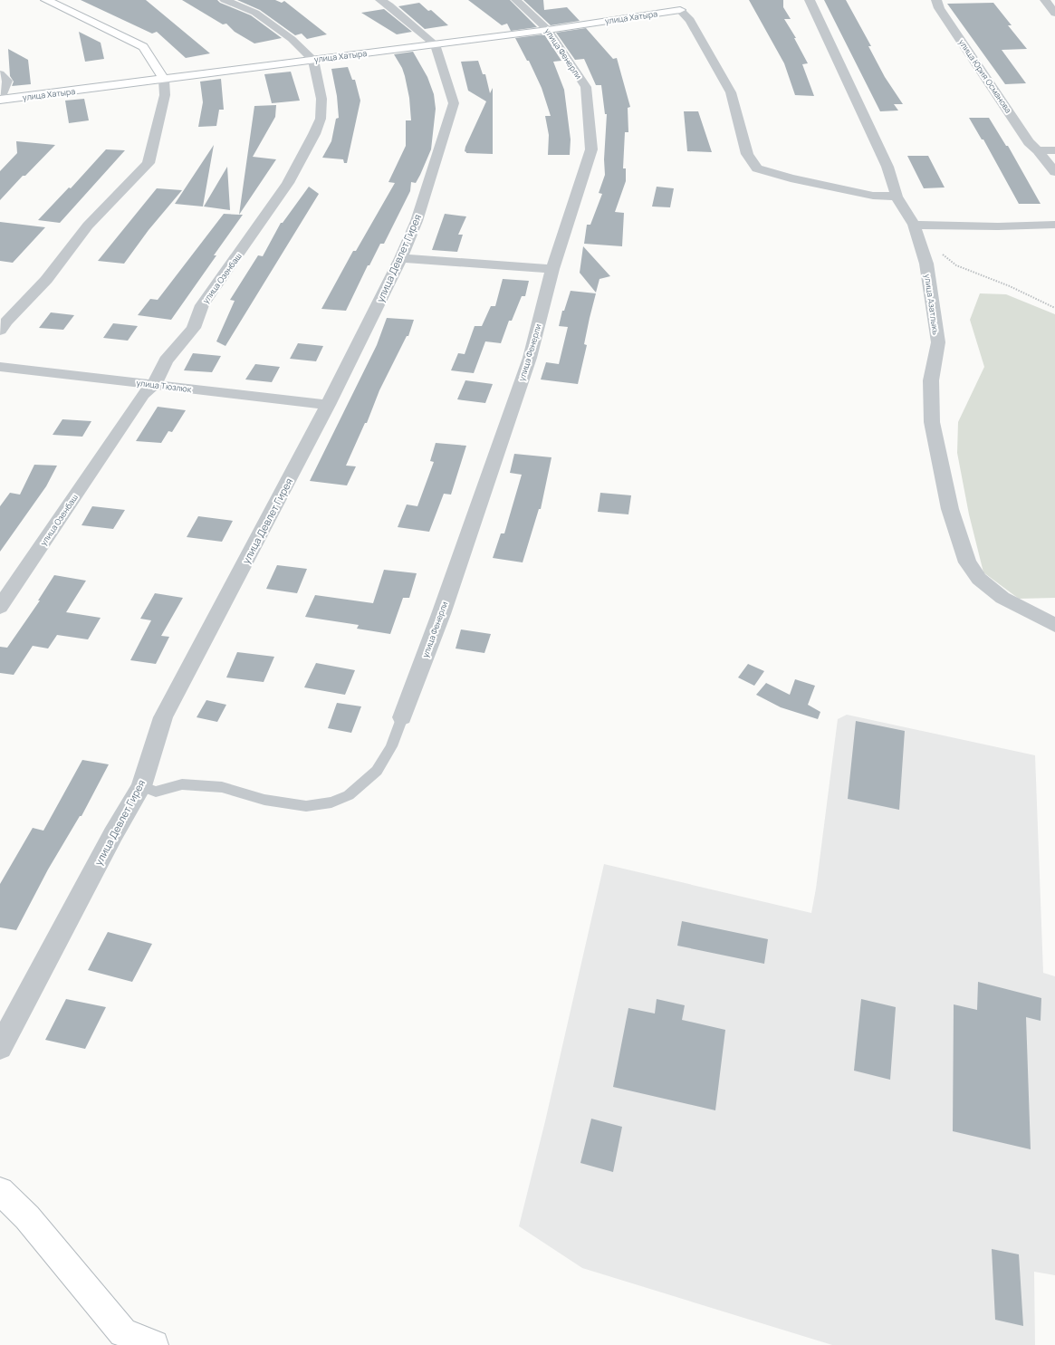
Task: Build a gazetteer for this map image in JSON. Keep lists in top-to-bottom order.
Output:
{
  "streets": {
    "street": [
      "улица Хатыра",
      "улица Фенерли",
      "улица Юрия Османова",
      "улица Девлет Гирея",
      "улица Озенбаш",
      "улица Азатлыкъ",
      "улица Тюзлюк"
    ]
  },
  "crossings": [
    ["улица Хатыра", "улица Фенерли"],
    ["улица Хатыра", "улица Девлет Гирея"],
    ["улица Хатыра", "улица Озенбаш"],
    ["улица Девлет Гирея", "улица Тюзлюк"],
    ["улица Озенбаш", "улица Тюзлюк"]
  ]
}
